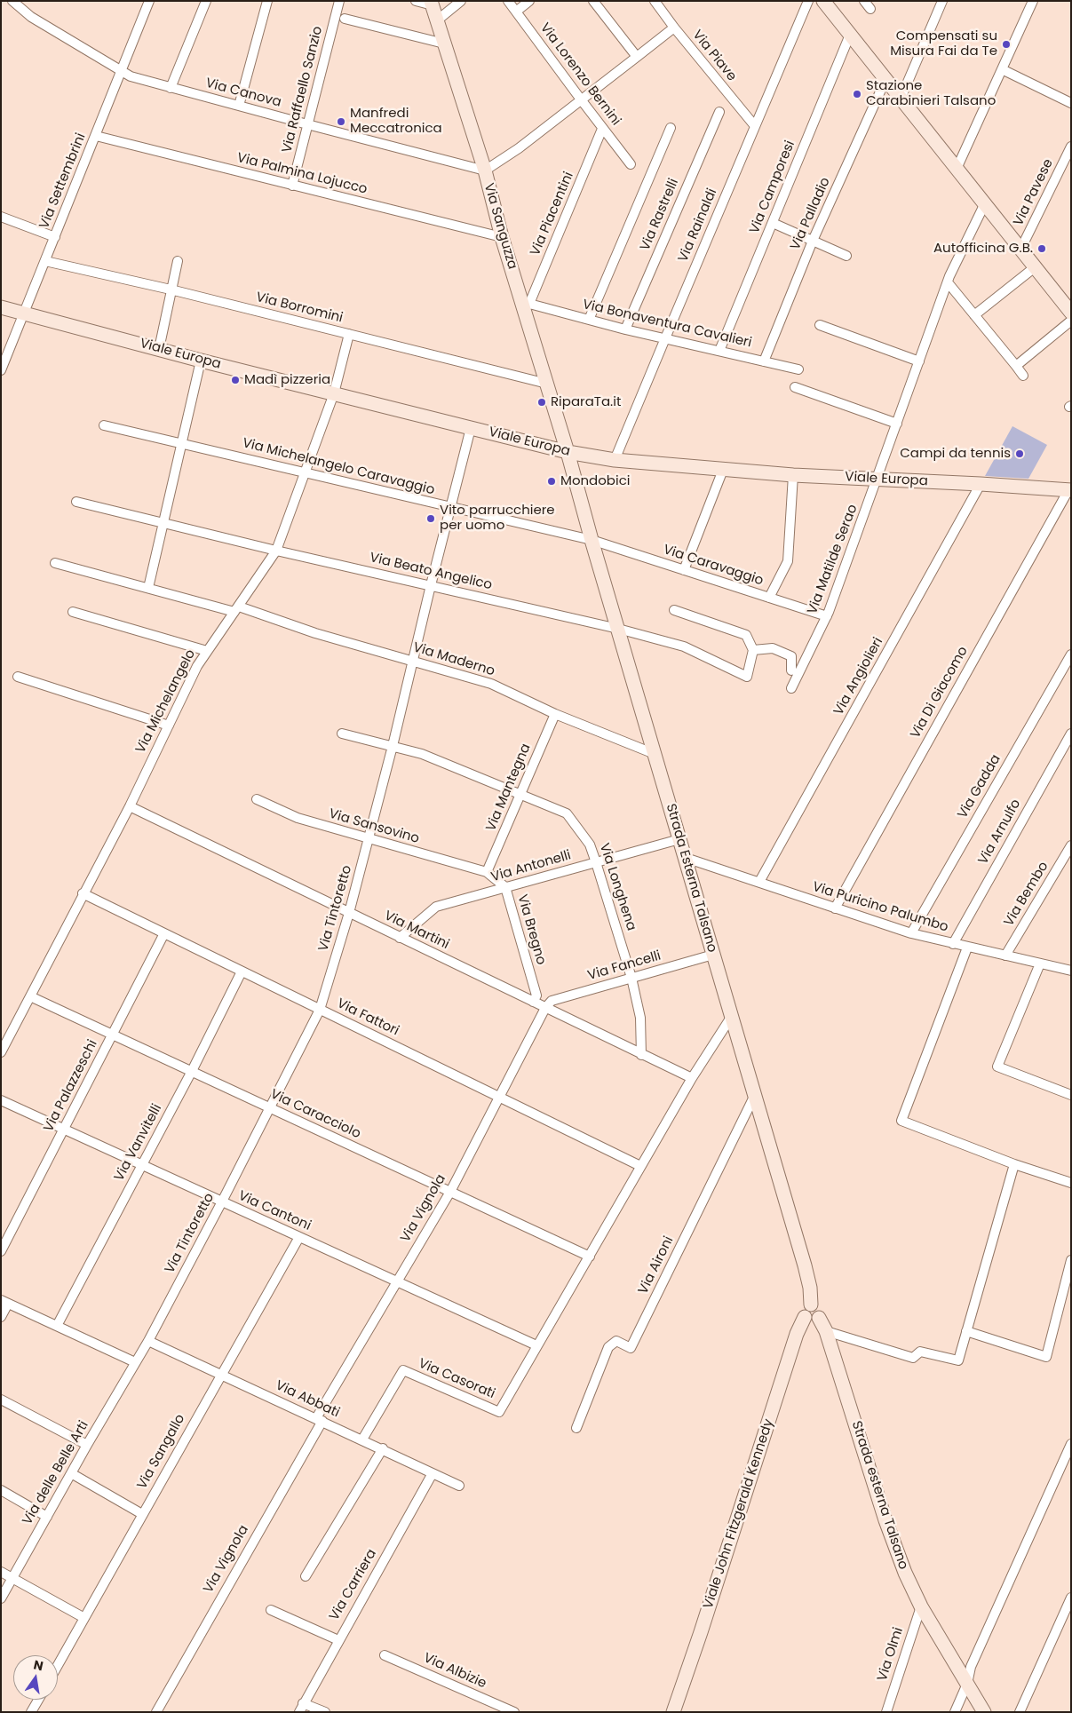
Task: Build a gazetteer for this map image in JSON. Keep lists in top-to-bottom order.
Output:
{
  "streets": {
    "street": [
      "Via Piave",
      "Via Lorenzo Bernini",
      "Via Raffaello Sanzio",
      "Via Canova",
      "Via Palmina Lojucco",
      "Via Settembrini",
      "Via Camporesi",
      "Via Pavese",
      "Via Piacentini",
      "Via Palladio",
      "Via Rastrelli",
      "Via Rainaldi",
      "Via Sanguzza",
      "Via Borromini",
      "Via Bonaventura Cavalieri",
      "Viale Europa",
      "Via Michelangelo Caravaggio",
      "Via Matilde Serao",
      "Via Caravaggio",
      "Via Beato Angelico",
      "Via Maderno",
      "Via Angiolieri",
      "Via Di Giacomo",
      "Via Michelangelo",
      "Via Gadda",
      "Via Mantegna",
      "Via Sansovino",
      "Via Arnulfo",
      "Via Antonelli",
      "Strada Esterna Talsano",
      "Via Longhena",
      "Via Bembo",
      "Via Puricino Palumbo",
      "Via Tintoretto",
      "Via Bregno",
      "Via Martini",
      "Via Fancelli",
      "Via Fattori",
      "Via Palazzeschi",
      "Via Caracciolo",
      "Via Vanvitelli",
      "Via Vignola",
      "Via Cantoni",
      "Via Aironi",
      "Via Casorati",
      "Via Abbati",
      "Via Sangallo",
      "Via delle Belle Arti",
      "Strada esterna Talsano",
      "Viale John Fitzgerald Kennedy",
      "Via Carriera",
      "Via Olmi",
      "Via Albizie"
    ]
  },
  "crossings": [
    ["Via Piave", "Via Rainaldi"],
    ["Via Lorenzo Bernini", "Via Piacentini"],
    ["Via Raffaello Sanzio", "Via Canova"],
    ["Via Raffaello Sanzio", "Via Palmina Lojucco"],
    ["Via Canova", "Via Settembrini"],
    ["Via Canova", "Via Sanguzza"],
    ["Via Palmina Lojucco", "Via Settembrini"],
    ["Via Palmina Lojucco", "Via Sanguzza"],
    ["Via Settembrini", "Via Borromini"],
    ["Via Settembrini", "Viale Europa"],
    ["Via Camporesi", "Via Bonaventura Cavalieri"],
    ["Via Piacentini", "Via Sanguzza"],
    ["Via Piacentini", "Via Bonaventura Cavalieri"],
    ["Via Palladio", "Via Bonaventura Cavalieri"],
    ["Via Rastrelli", "Via Bonaventura Cavalieri"],
    ["Via Rainaldi", "Via Bonaventura Cavalieri"],
    ["Via Rainaldi", "Viale Europa"],
    ["Via Sanguzza", "Via Borromini"],
    ["Via Sanguzza", "Via Bonaventura Cavalieri"],
    ["Via Sanguzza", "Viale Europa"],
    ["Via Sanguzza", "Strada Esterna Talsano"],
    ["Via Borromini", "Via Michelangelo"],
    ["Viale Europa", "Via Matilde Serao"],
    ["Viale Europa", "Via Angiolieri"],
    ["Viale Europa", "Via Di Giacomo"],
    ["Viale Europa", "Via Michelangelo"],
    ["Viale Europa", "Strada Esterna Talsano"],
    ["Viale Europa", "Via Tintoretto"],
    ["Via Michelangelo Caravaggio", "Via Caravaggio"],
    ["Via Michelangelo Caravaggio", "Via Michelangelo"],
    ["Via Michelangelo Caravaggio", "Strada Esterna Talsano"],
    ["Via Michelangelo Caravaggio", "Via Tintoretto"],
    ["Via Matilde Serao", "Via Caravaggio"],
    ["Via Caravaggio", "Strada Esterna Talsano"],
    ["Via Beato Angelico", "Via Michelangelo"],
    ["Via Beato Angelico", "Strada Esterna Talsano"],
    ["Via Beato Angelico", "Via Tintoretto"],
    ["Via Maderno", "Via Michelangelo"],
    ["Via Maderno", "Via Mantegna"],
    ["Via Maderno", "Strada Esterna Talsano"],
    ["Via Maderno", "Via Tintoretto"],
    ["Via Angiolieri", "Via Puricino Palumbo"],
    ["Via Di Giacomo", "Via Puricino Palumbo"],
    ["Via Michelangelo", "Via Martini"],
    ["Via Michelangelo", "Via Fattori"],
    ["Via Michelangelo", "Via Caracciolo"],
    ["Via Gadda", "Via Puricino Palumbo"],
    ["Via Mantegna", "Via Sansovino"],
    ["Via Mantegna", "Via Longhena"],
    ["Via Mantegna", "Via Bregno"],
    ["Via Sansovino", "Via Tintoretto"],
    ["Via Sansovino", "Via Bregno"],
    ["Via Arnulfo", "Via Puricino Palumbo"],
    ["Via Antonelli", "Strada Esterna Talsano"],
    ["Via Antonelli", "Via Longhena"],
    ["Via Antonelli", "Via Bregno"],
    ["Via Antonelli", "Via Martini"],
    ["Strada Esterna Talsano", "Via Puricino Palumbo"],
    ["Strada Esterna Talsano", "Via Fancelli"],
    ["Strada Esterna Talsano", "Via Aironi"],
    ["Strada Esterna Talsano", "Strada esterna Talsano"],
    ["Strada Esterna Talsano", "Viale John Fitzgerald Kennedy"],
    ["Via Longhena", "Via Tintoretto"],
    ["Via Longhena", "Via Martini"],
    ["Via Longhena", "Via Fancelli"],
    ["Via Bembo", "Via Puricino Palumbo"],
    ["Via Tintoretto", "Via Martini"],
    ["Via Tintoretto", "Via Fattori"],
    ["Via Tintoretto", "Via Caracciolo"],
    ["Via Tintoretto", "Via Cantoni"],
    ["Via Tintoretto", "Via Abbati"],
    ["Via Tintoretto", "Via delle Belle Arti"],
    ["Via Bregno", "Via Martini"],
    ["Via Martini", "Via Fancelli"],
    ["Via Martini", "Via Vignola"],
    ["Via Fancelli", "Via Vignola"],
    ["Via Fattori", "Via Palazzeschi"],
    ["Via Fattori", "Via Vanvitelli"],
    ["Via Fattori", "Via Vignola"],
    ["Via Palazzeschi", "Via Caracciolo"],
    ["Via Palazzeschi", "Via Cantoni"],
    ["Via Caracciolo", "Via Vanvitelli"],
    ["Via Caracciolo", "Via Vignola"],
    ["Via Vanvitelli", "Via Cantoni"],
    ["Via Vignola", "Via Cantoni"],
    ["Via Vignola", "Via Abbati"],
    ["Via Cantoni", "Via Casorati"],
    ["Via Cantoni", "Via Sangallo"],
    ["Via Casorati", "Via Abbati"],
    ["Via Abbati", "Via Sangallo"],
    ["Via Abbati", "Via Carriera"],
    ["Strada esterna Talsano", "Viale John Fitzgerald Kennedy"],
    ["Strada esterna Talsano", "Via Olmi"]
  ],
  "places": [
    "Compensati su Misura Fai da Te",
    "Stazione Carabinieri Talsano",
    "Manfredi Meccatronica",
    "Autofficina G.B.",
    "Madì pizzeria",
    "RiparaTa.it",
    "Campi da tennis",
    "Mondobici",
    "Vito parrucchiere per uomo"
  ],
  "north": "top"
}
